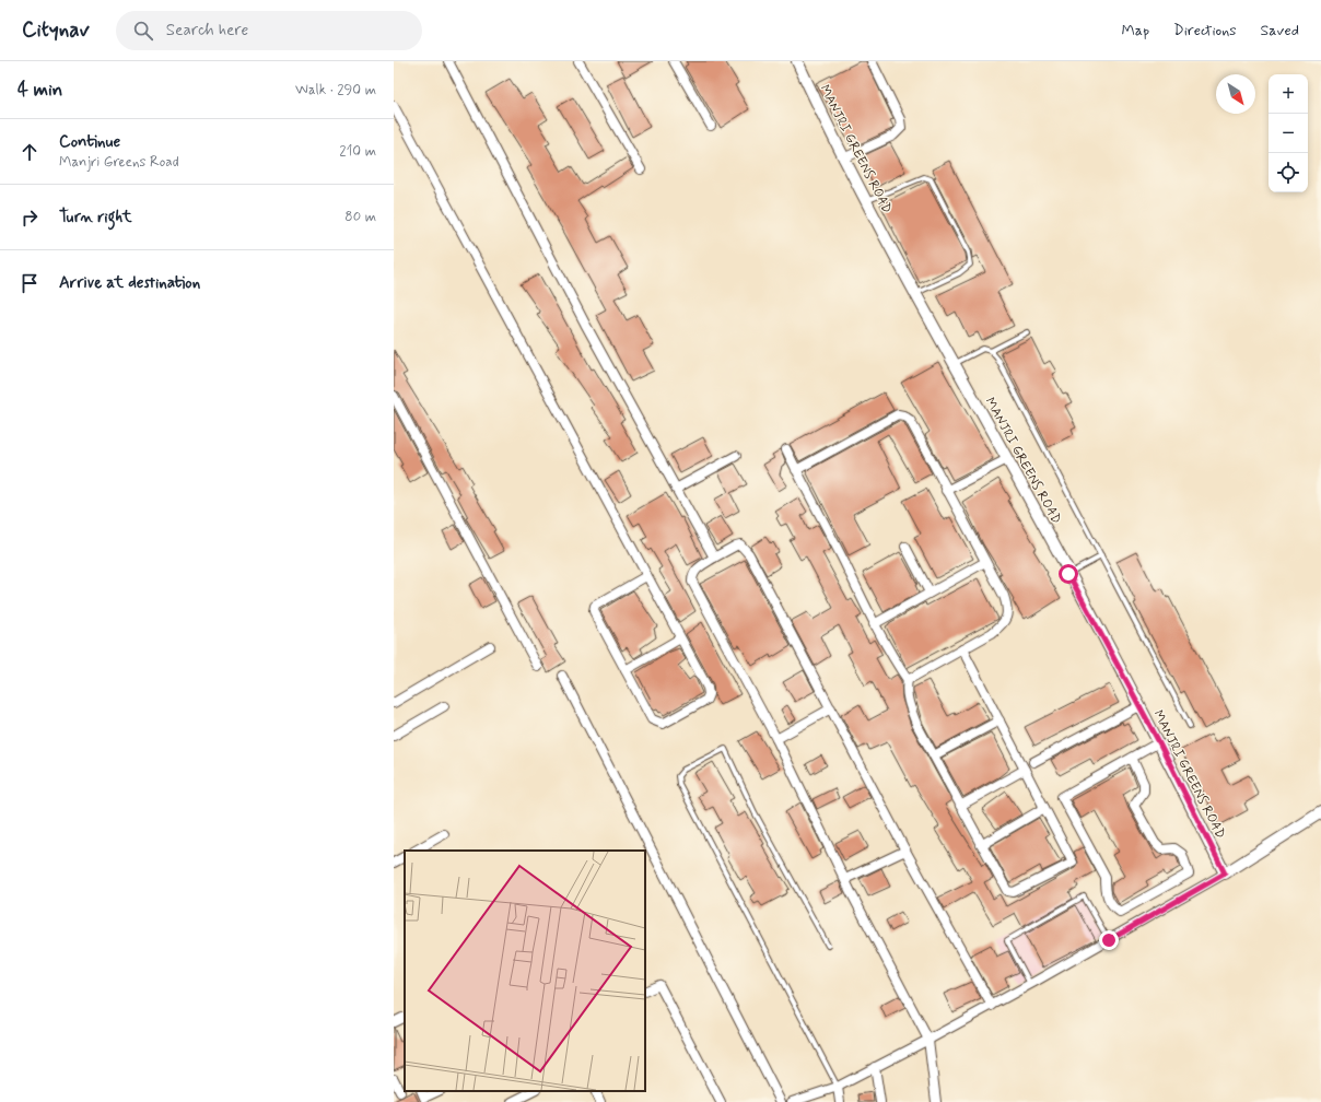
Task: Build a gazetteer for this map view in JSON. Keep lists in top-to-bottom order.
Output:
{
  "streets": {
    "street": ["MANJRI GREENS ROAD"]
  },
  "north": "bottom right",
  "page": {
    "header": "Citynav",
    "search": "Search here",
    "nav": ["Map", "Directions", "Saved"],
    "heading": ["4 min", "Walk · 290 m"],
    "map_buttons": ["+", "−"],
    "list": [
      ["Continue", "Manjri Greens Road", "210 m"],
      ["Turn right", "80 m"],
      "Arrive at destination"
    ]
  }
}
